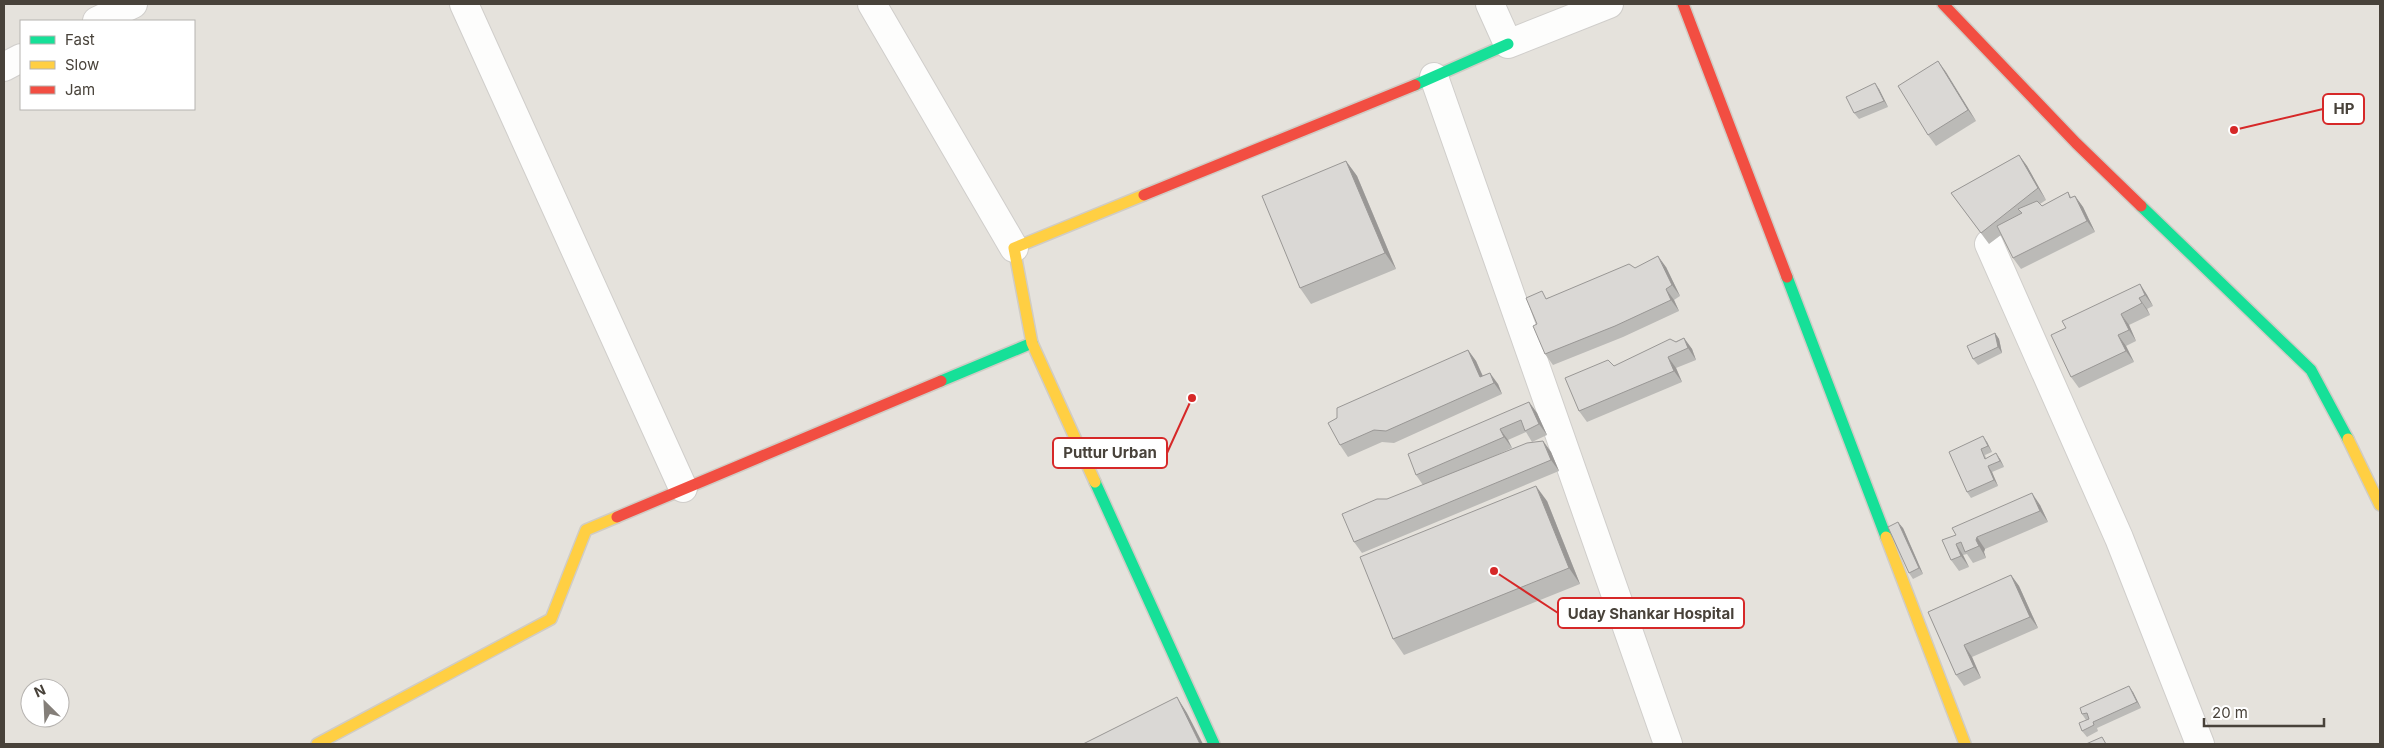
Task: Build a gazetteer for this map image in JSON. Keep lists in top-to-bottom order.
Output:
{
  "places": ["HP", "Puttur Urban", "Uday Shankar Hospital"],
  "legend": ["Fast", "Slow", "Jam"],
  "scale_bar": "20 m",
  "north": "top left"
}
